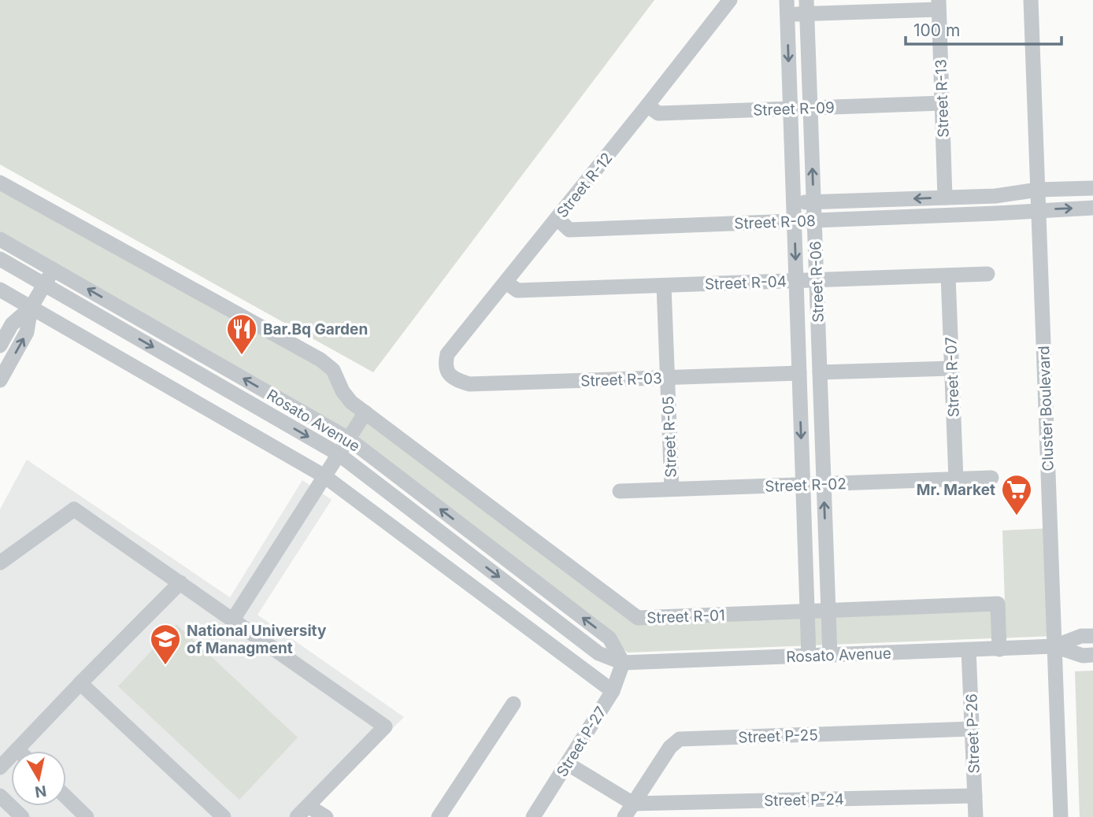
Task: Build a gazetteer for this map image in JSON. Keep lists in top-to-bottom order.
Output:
{
  "streets": {
    "street": [
      "Street R-13",
      "Street R-09",
      "Street R-12",
      "Street R-08",
      "Street R-06",
      "Street R-04",
      "Street R-07",
      "Street R-03",
      "Cluster Boulevard",
      "Rosato Avenue",
      "Street R-05",
      "Street R-02",
      "Street R-01",
      "Street P-26",
      "Street P-25",
      "Street P-27",
      "Street P-24"
    ]
  },
  "crossings": [
    ["Street R-13", "Street R-09"],
    ["Street R-13", "Street R-08"],
    ["Street R-09", "Street R-12"],
    ["Street R-09", "Street R-06"],
    ["Street R-12", "Street R-08"],
    ["Street R-12", "Street R-04"],
    ["Street R-12", "Street R-03"],
    ["Street R-08", "Street R-06"],
    ["Street R-08", "Cluster Boulevard"],
    ["Street R-06", "Street R-04"],
    ["Street R-06", "Street R-03"],
    ["Street R-06", "Rosato Avenue"],
    ["Street R-06", "Street R-02"],
    ["Street R-06", "Street R-01"],
    ["Street R-04", "Street R-07"],
    ["Street R-04", "Street R-05"],
    ["Street R-07", "Street R-02"],
    ["Street R-03", "Street R-05"],
    ["Cluster Boulevard", "Rosato Avenue"],
    ["Rosato Avenue", "Street R-01"],
    ["Rosato Avenue", "Street P-26"],
    ["Rosato Avenue", "Street P-27"],
    ["Street R-05", "Street R-02"],
    ["Street P-26", "Street P-25"],
    ["Street P-26", "Street P-24"],
    ["Street P-25", "Street P-24"]
  ],
  "places": {
    "restaurant": ["Bar.Bq Garden"],
    "supermarket": ["Mr. Market"],
    "school or university": ["National University of Managment"]
  },
  "scale_bar": "100 m",
  "north": "bottom"
}
